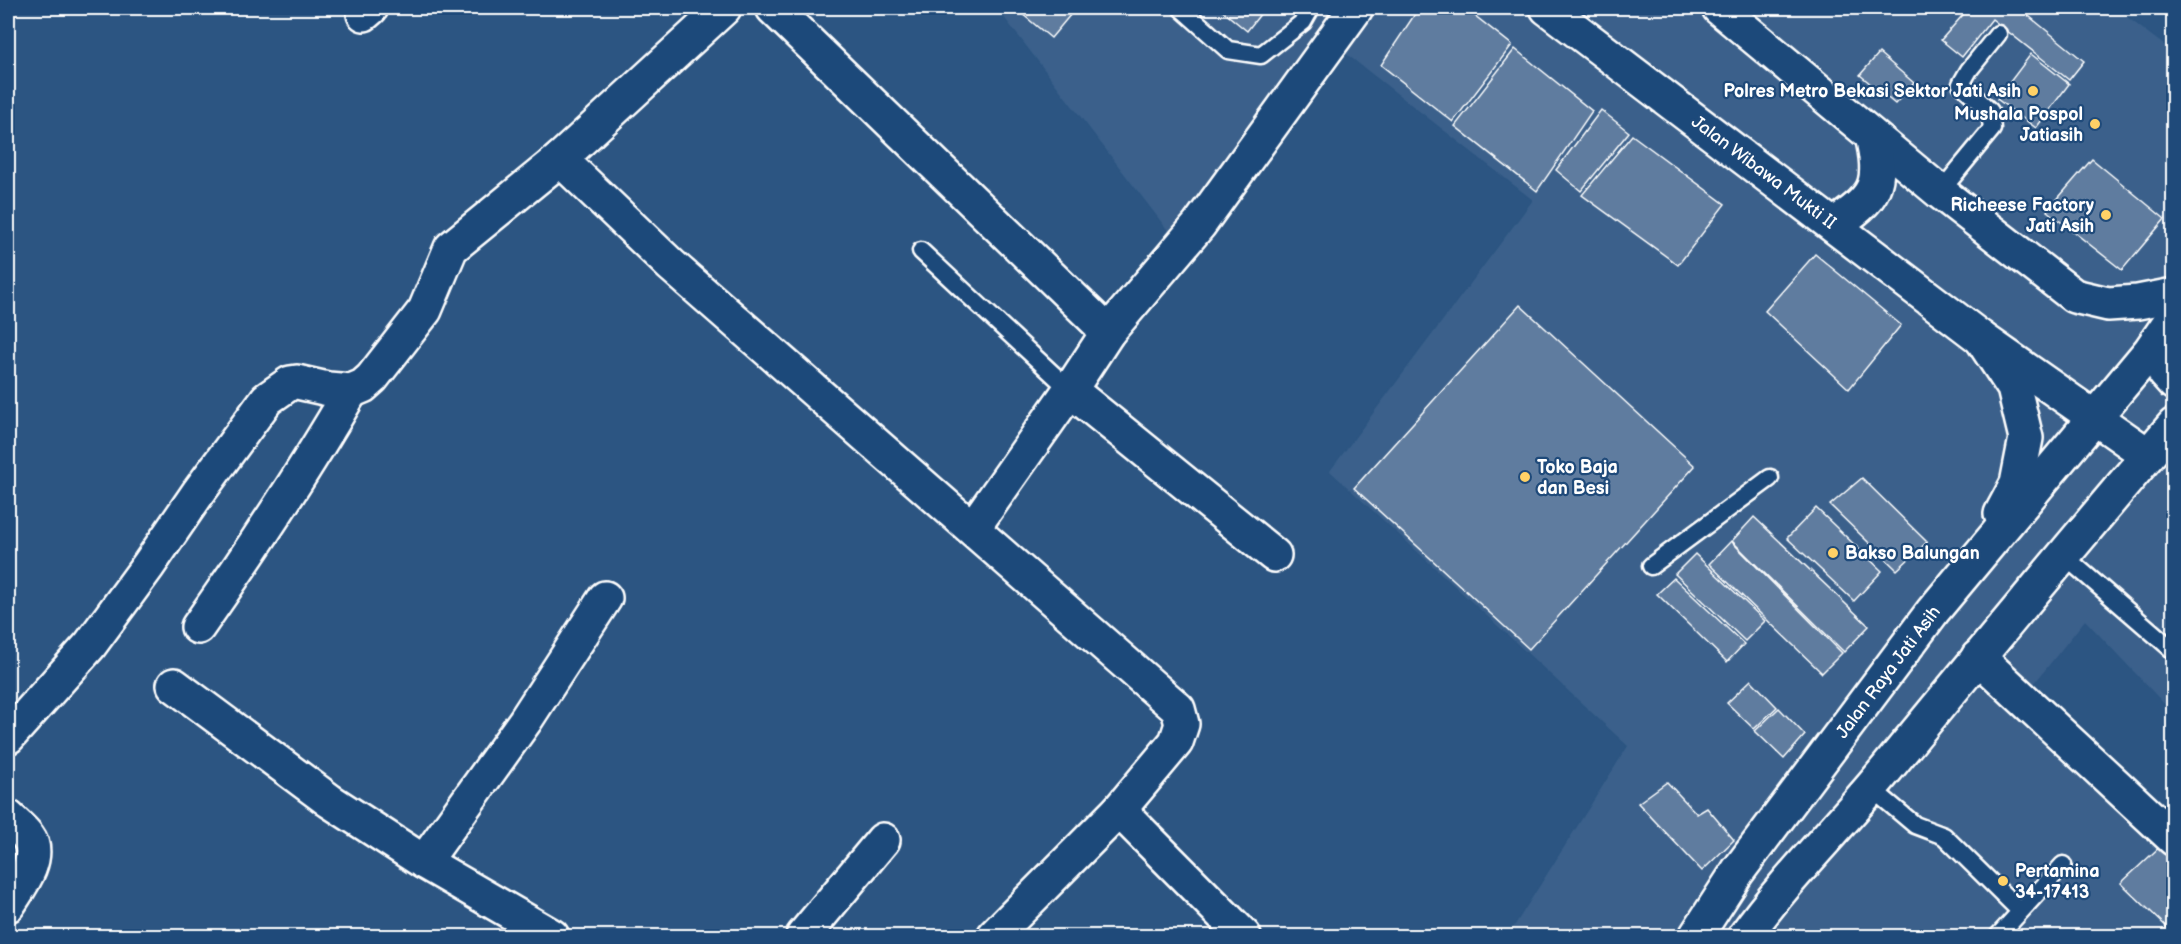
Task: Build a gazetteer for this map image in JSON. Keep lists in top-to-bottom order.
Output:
{
  "streets": {
    "street": ["Jalan Wibawa Mukti II", "Jalan Raya Jati Asih"]
  },
  "crossings": [
    ["Jalan Wibawa Mukti II", "Jalan Raya Jati Asih"]
  ],
  "places": [
    "Polres Metro Bekasi Sektor Jati Asih",
    "Mushala Pospol Jatiasih",
    "Richeese Factory Jati Asih",
    "Toko Baja dan Besi",
    "Bakso Balungan",
    "Pertamina 34-17413"
  ]
}
